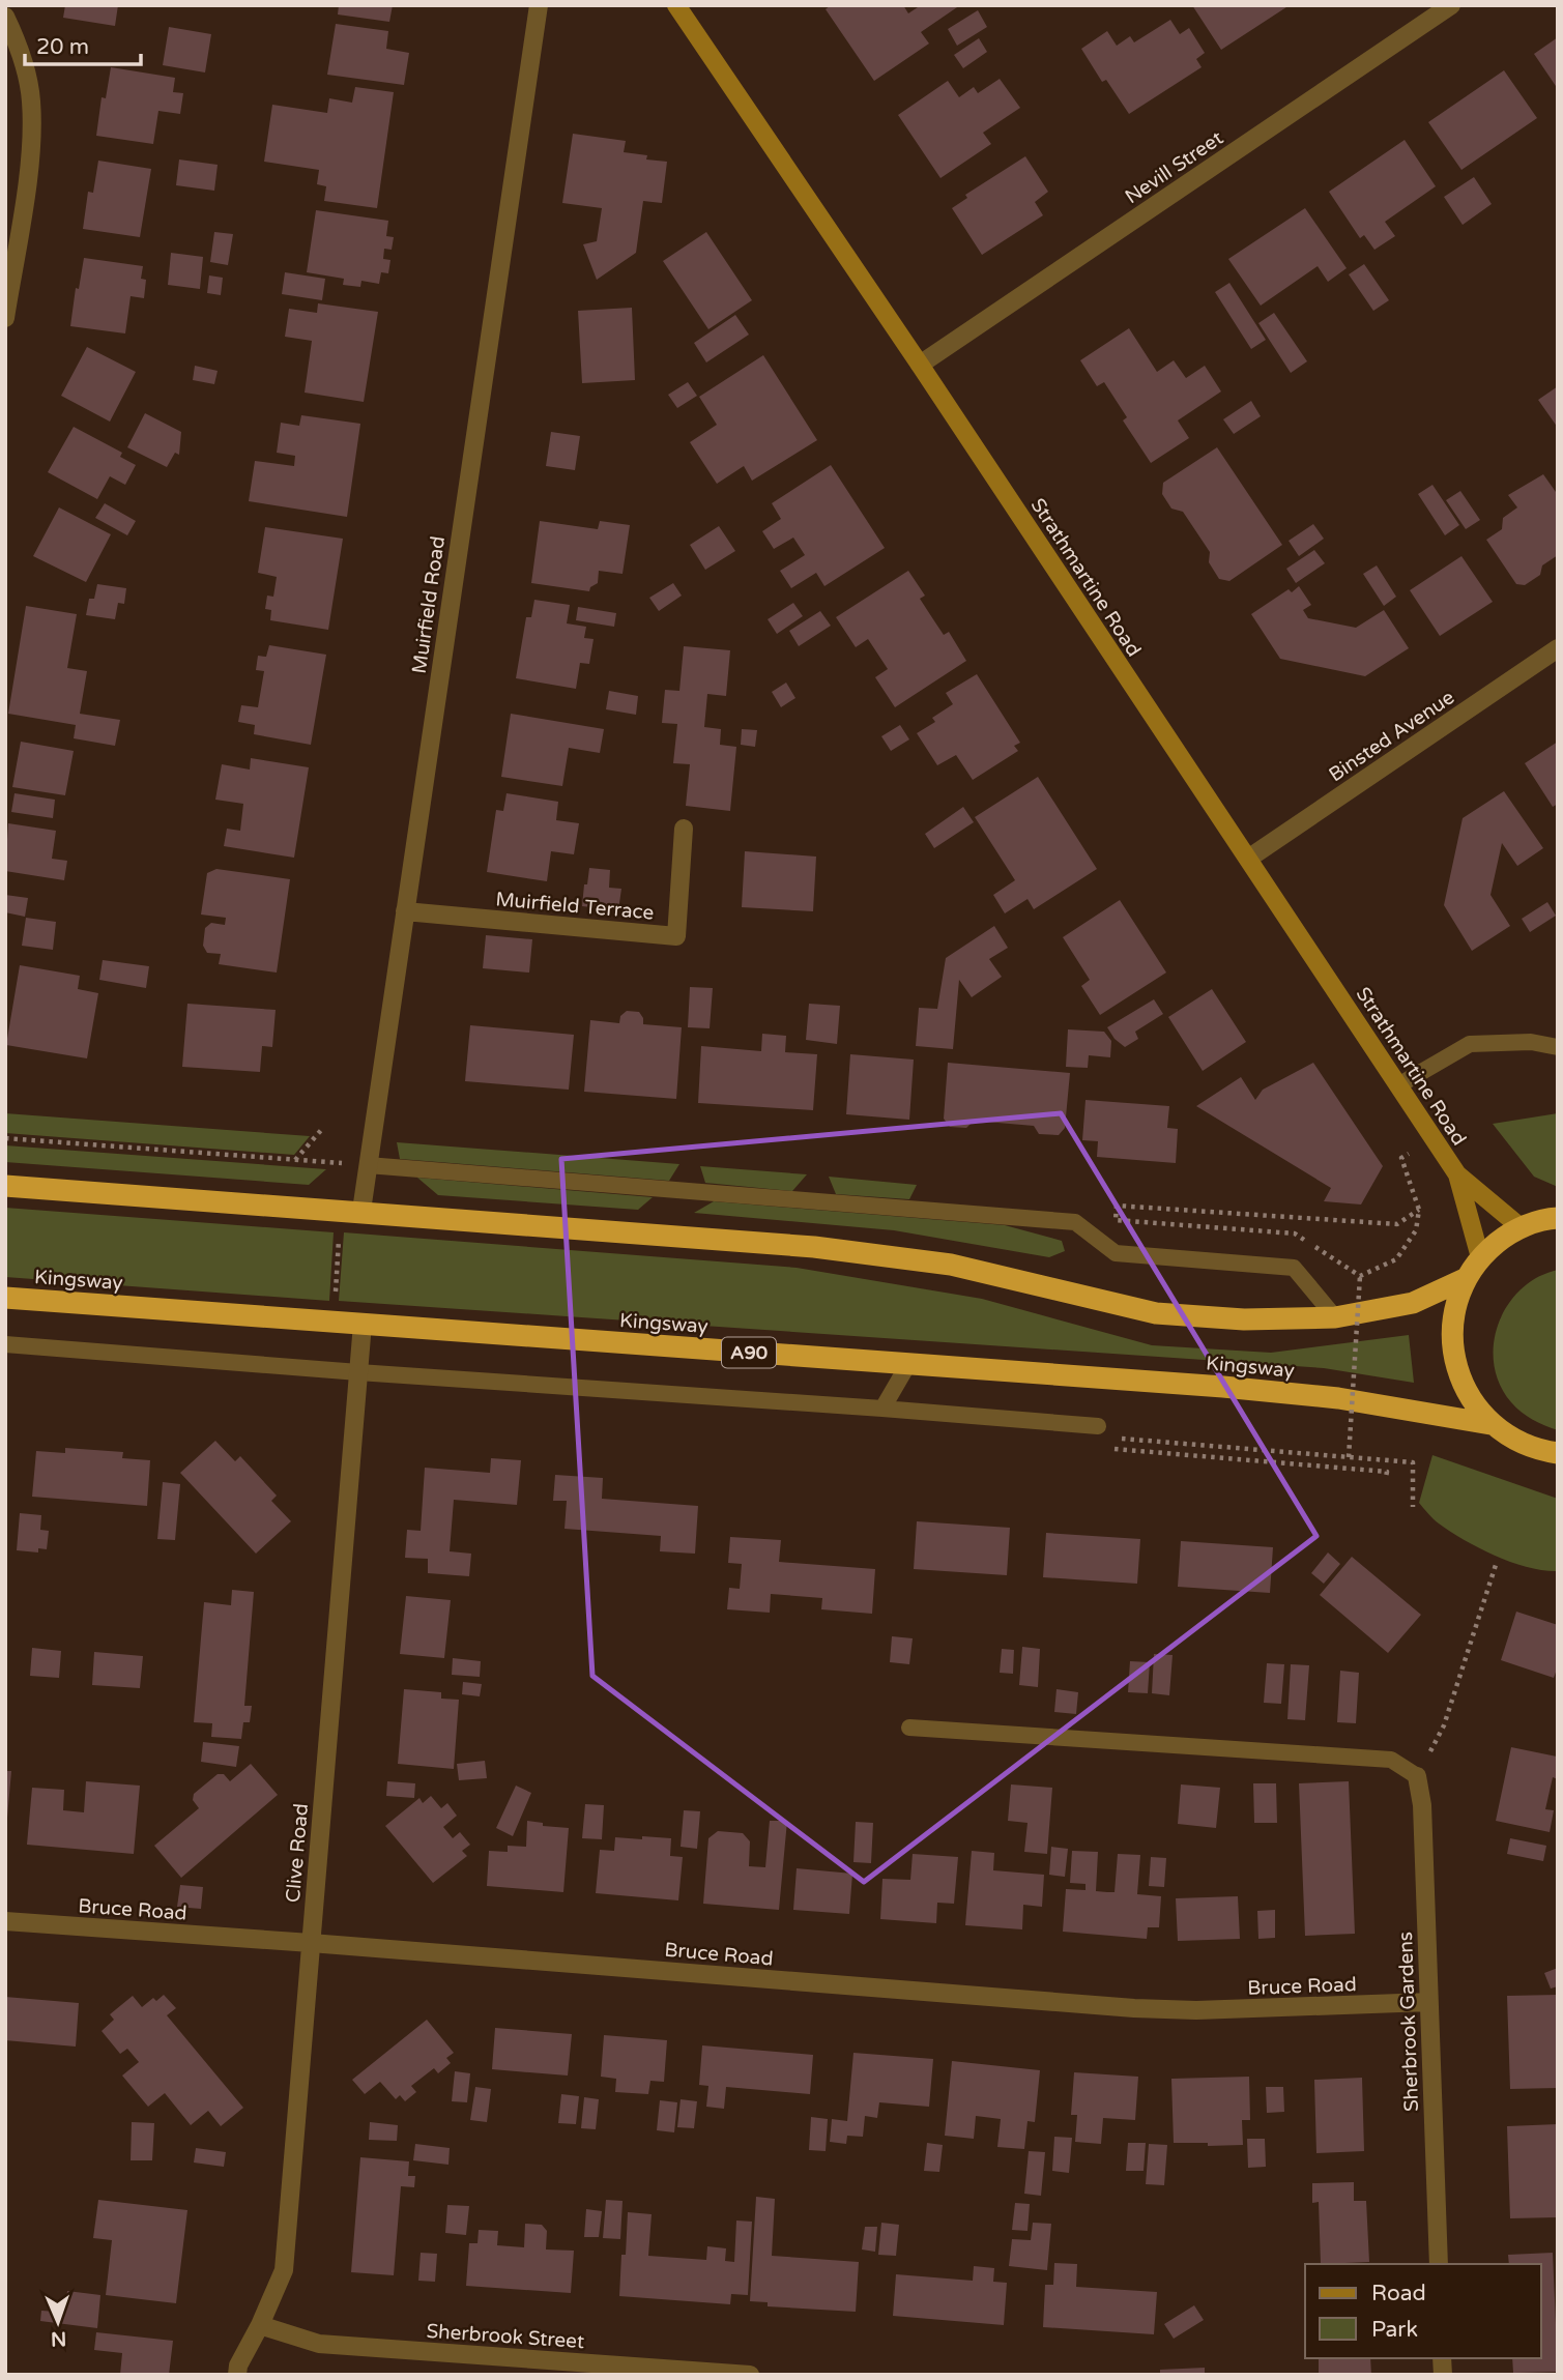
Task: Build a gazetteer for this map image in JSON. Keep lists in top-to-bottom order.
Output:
{
  "streets": {
    "highway": ["Kingsway", "A90"],
    "street": [
      "Nevill Street",
      "Strathmartine Road",
      "Muirfield Road",
      "Binsted Avenue",
      "Muirfield Terrace",
      "Clive Road",
      "Bruce Road",
      "Sherbrook Gardens",
      "Sherbrook Street"
    ]
  },
  "crossings": [
    ["Nevill Street", "Strathmartine Road"],
    ["Strathmartine Road", "Binsted Avenue"],
    ["Muirfield Road", "Muirfield Terrace"],
    ["Kingsway", "A90"],
    ["Kingsway", "Clive Road"],
    ["Clive Road", "Bruce Road"],
    ["Clive Road", "Sherbrook Street"],
    ["Bruce Road", "Sherbrook Gardens"]
  ],
  "legend": ["Road", "Park"],
  "scale_bar": "20 m",
  "north": "bottom"
}
